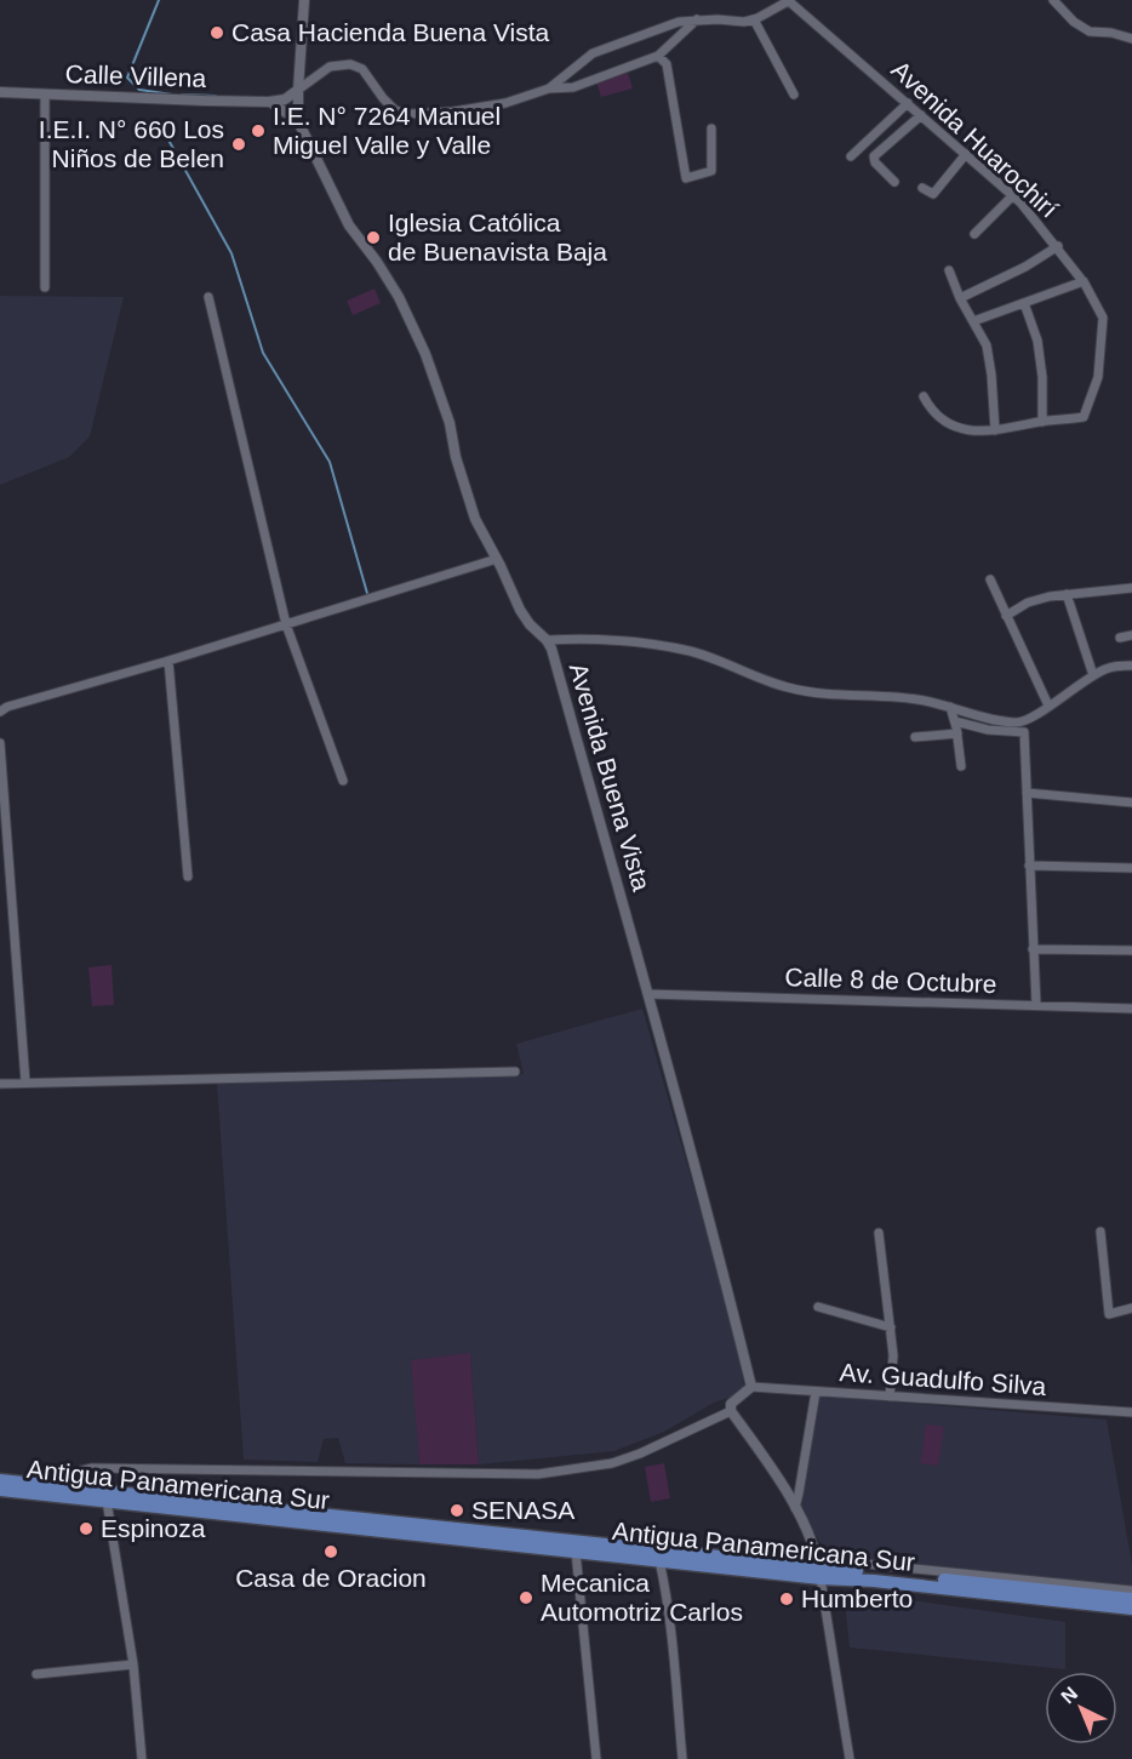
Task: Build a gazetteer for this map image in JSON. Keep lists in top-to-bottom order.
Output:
{
  "streets": {
    "main road": ["Antigua Panamericana Sur"],
    "street": [
      "Calle Villena",
      "Avenida Huarochirí",
      "Avenida Buena Vista",
      "Calle 8 de Octubre",
      "Av. Guadulfo Silva"
    ]
  },
  "crossings": [
    ["Avenida Buena Vista", "Calle 8 de Octubre"],
    ["Avenida Buena Vista", "Av. Guadulfo Silva"]
  ],
  "places": [
    "Casa Hacienda Buena Vista",
    "I.E. N° 7264 Manuel Miguel Valle y Valle",
    "I.E.I. N° 660 Los Niños de Belen",
    "Iglesia Católica de Buenavista Baja",
    "SENASA",
    "Espinoza",
    "Casa de Oracion",
    "Mecanica Automotriz Carlos",
    "Humberto"
  ],
  "north": "top left"
}
